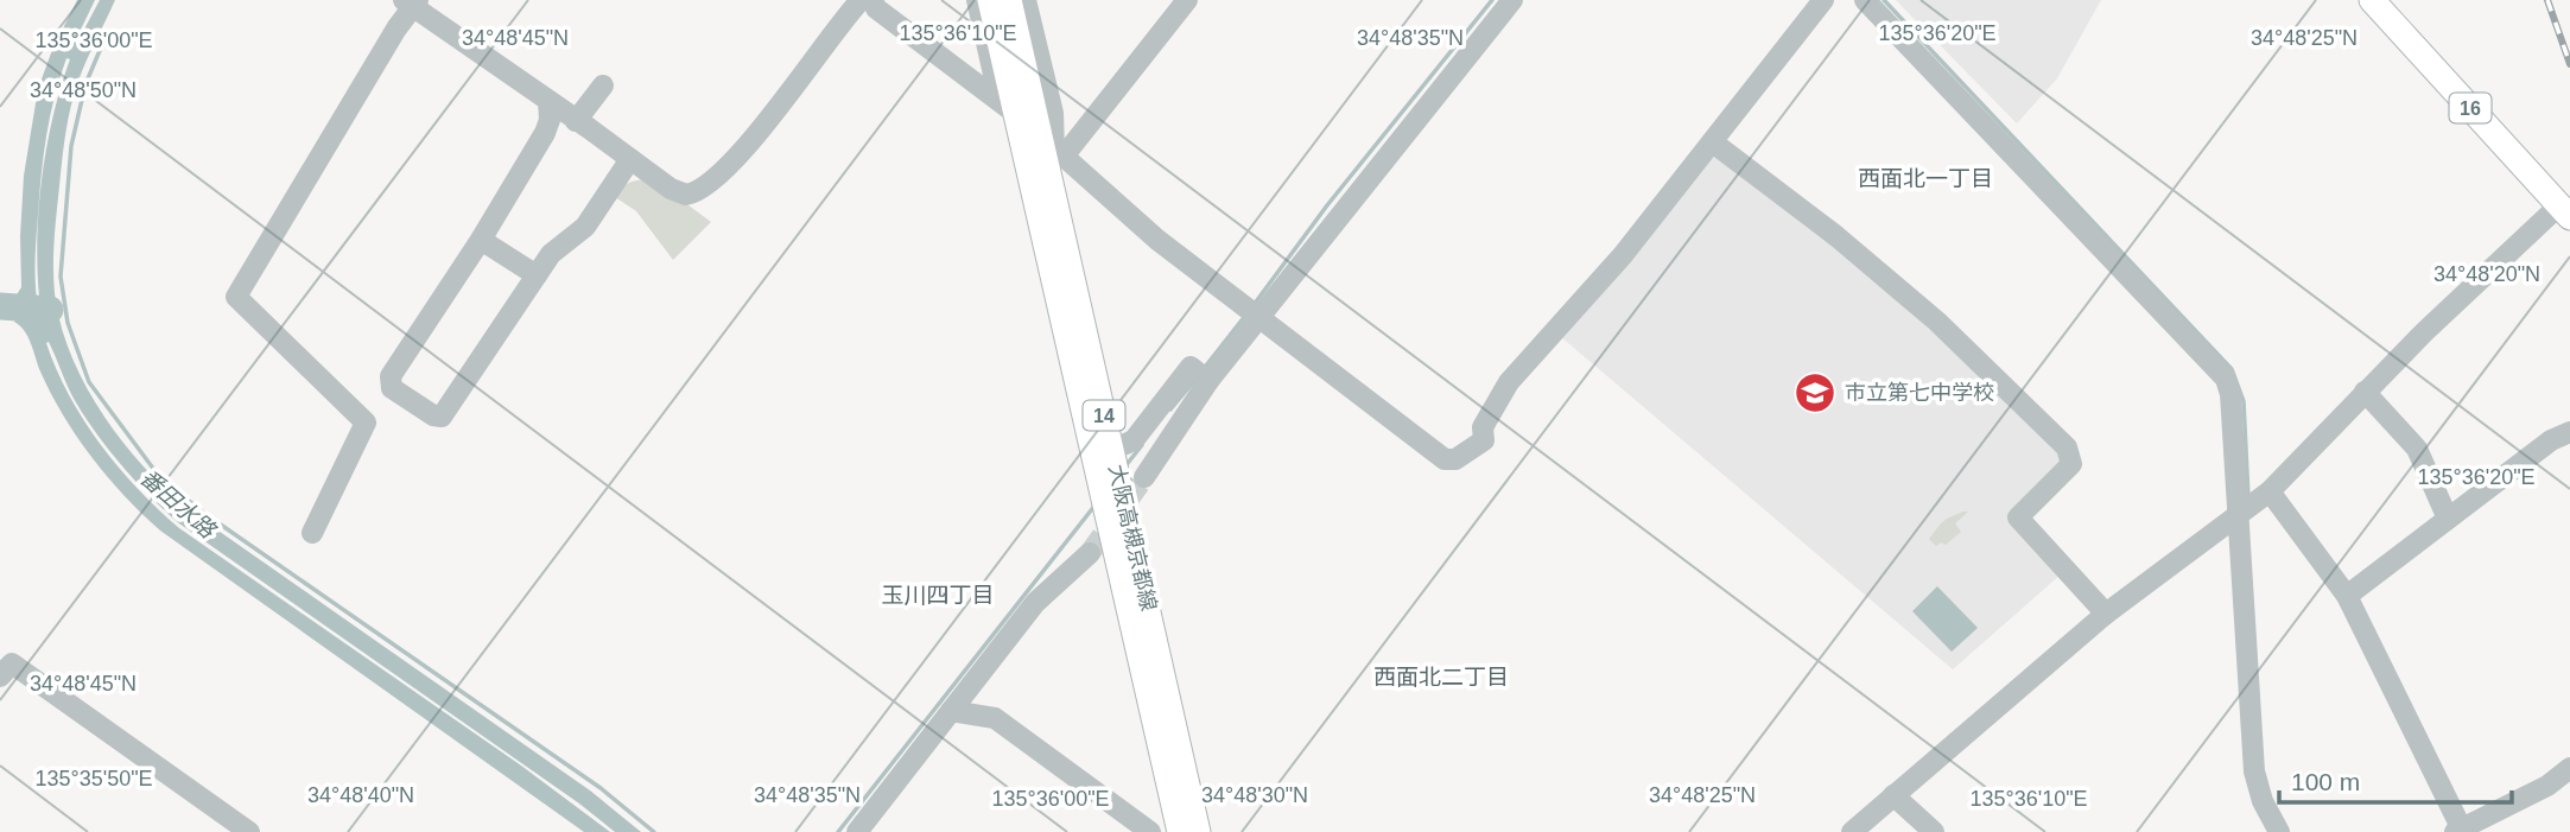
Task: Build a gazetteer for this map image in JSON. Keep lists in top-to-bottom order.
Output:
{
  "streets": {
    "main road": ["16", "14", "大阪高槻京都線"]
  },
  "districts": ["西面北一丁目", "玉川四丁目", "西面北二丁目"],
  "water": ["番田水路"],
  "places": {
    "school or university": ["市立第七中学校"]
  },
  "scale_bar": "100 m",
  "coordinates": [
    "135°36'10\"E",
    "135°36'20\"E",
    "34°48'45\"N",
    "34°48'35\"N",
    "34°48'25\"N",
    "135°36'00\"E",
    "34°48'50\"N",
    "34°48'20\"N",
    "135°35'50\"E",
    "34°48'40\"N",
    "34°48'30\"N"
  ]
}
